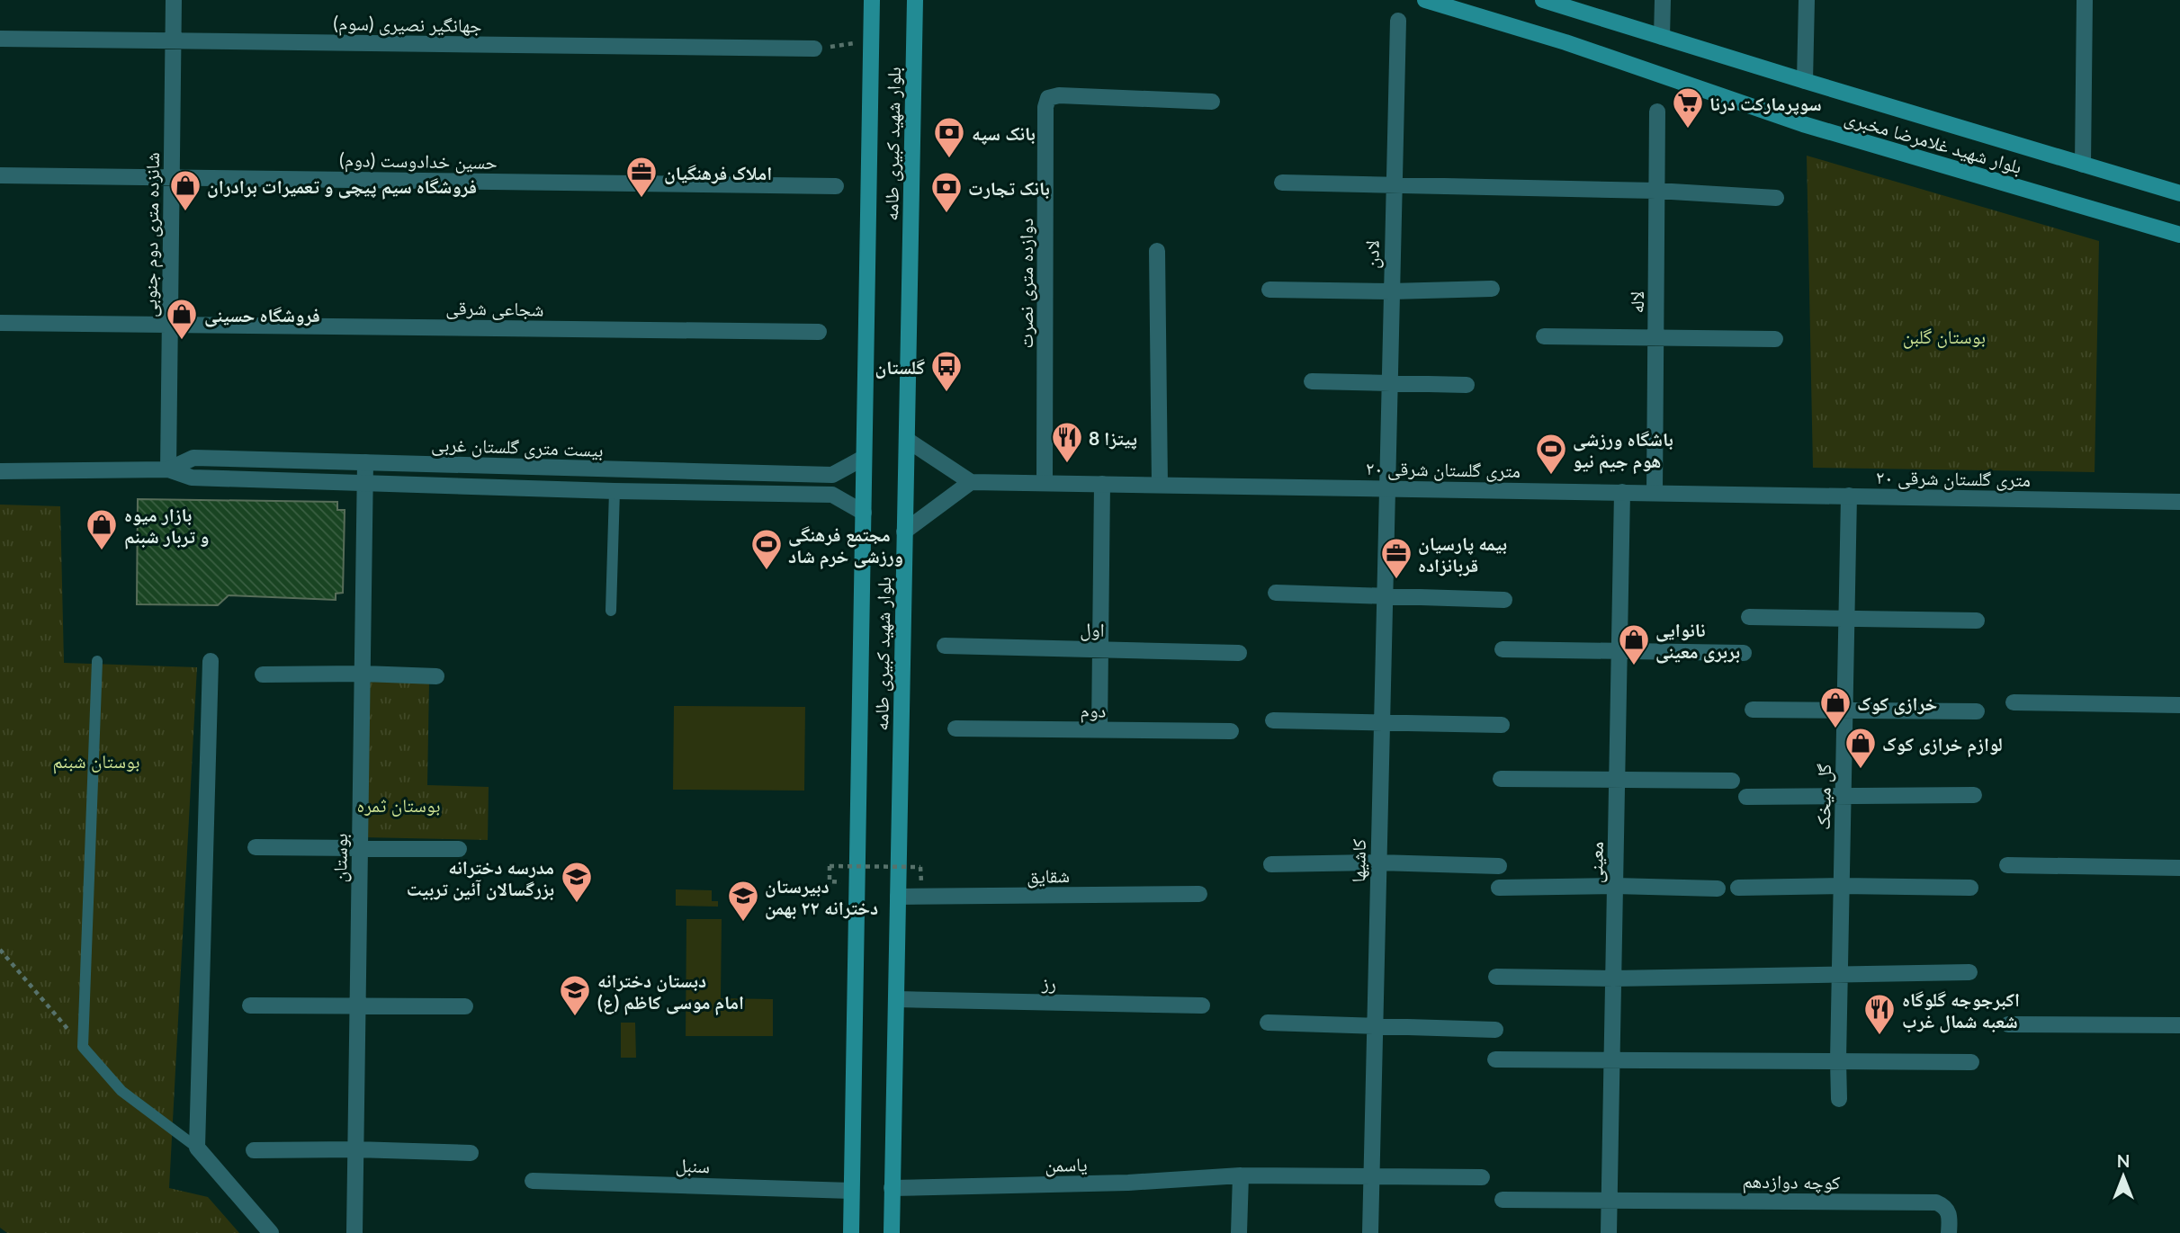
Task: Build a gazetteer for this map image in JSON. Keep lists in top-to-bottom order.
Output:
{
  "streets": {
    "main road": ["بلوار شهید غلامرضا مخبری", "بلوار شهید کبیری طامه"],
    "street": [
      "جهانگیر نصیری (سوم)",
      "حسین خدادوست (دوم)",
      "شانزده متری دوم جنوبی",
      "لادن",
      "دوازده متری نصرت",
      "لاله",
      "شجاعی شرقی",
      "بیست متری گلستان غربی",
      "۲۰ متری گلستان شرقی",
      "اول",
      "دوم",
      "گل میخک",
      "بوستان",
      "کاشیها",
      "معینی",
      "شقایق",
      "رز",
      "یاسمن",
      "سنبل",
      "کوچه دوازدهم"
    ]
  },
  "crossings": [
    ["جهانگیر نصیری (سوم)", "شانزده متری دوم جنوبی"],
    ["بلوار شهید کبیری طامه", "بیست متری گلستان غربی"],
    ["بلوار شهید کبیری طامه", "شقایق"],
    ["بلوار شهید کبیری طامه", "رز"],
    ["بلوار شهید کبیری طامه", "یاسمن"],
    ["بلوار شهید کبیری طامه", "سنبل"],
    ["حسین خدادوست (دوم)", "شانزده متری دوم جنوبی"],
    ["شانزده متری دوم جنوبی", "شجاعی شرقی"],
    ["شانزده متری دوم جنوبی", "بیست متری گلستان غربی"],
    ["لادن", "۲۰ متری گلستان شرقی"],
    ["لادن", "کاشیها"],
    ["دوازده متری نصرت", "۲۰ متری گلستان شرقی"],
    ["لاله", "۲۰ متری گلستان شرقی"],
    ["بیست متری گلستان غربی", "بوستان"],
    ["۲۰ متری گلستان شرقی", "گل میخک"],
    ["۲۰ متری گلستان شرقی", "کاشیها"],
    ["۲۰ متری گلستان شرقی", "معینی"],
    ["کاشیها", "یاسمن"],
    ["معینی", "کوچه دوازدهم"]
  ],
  "parks": ["بوستان گلبن", "بوستان شبنم", "بوستان ثمره"],
  "places": {
    "supermarket": ["سوپرمارکت درنا"],
    "bank": ["بانک سپه", "بانک تجارت"],
    "office": ["املاک فرهنگیان", "بیمه پارسیان قربانزاده"],
    "shop": [
      "فروشگاه سیم پیچی و تعمیرات برادران",
      "فروشگاه حسینی",
      "بازار میوه و تربار شبنم",
      "نانوایی بربری معینی",
      "خرازی کوک",
      "لوازم خرازی کوک"
    ],
    "bus stop": ["گلستان"],
    "restaurant": ["پیتزا 8", "اکبرجوجه گلوگاه شعبه شمال غرب"],
    "sports": ["باشگاه ورزشی هوم جیم نیو", "مجتمع فرهنگی ورزشی خرم شاد"],
    "school or university": ["مدرسه دخترانه بزرگسالان آئین تربیت", "دبیرستان دخترانه ۲۲ بهمن", "دبستان دخترانه امام موسی کاظم (ع)"]
  },
  "north": "top"
}
